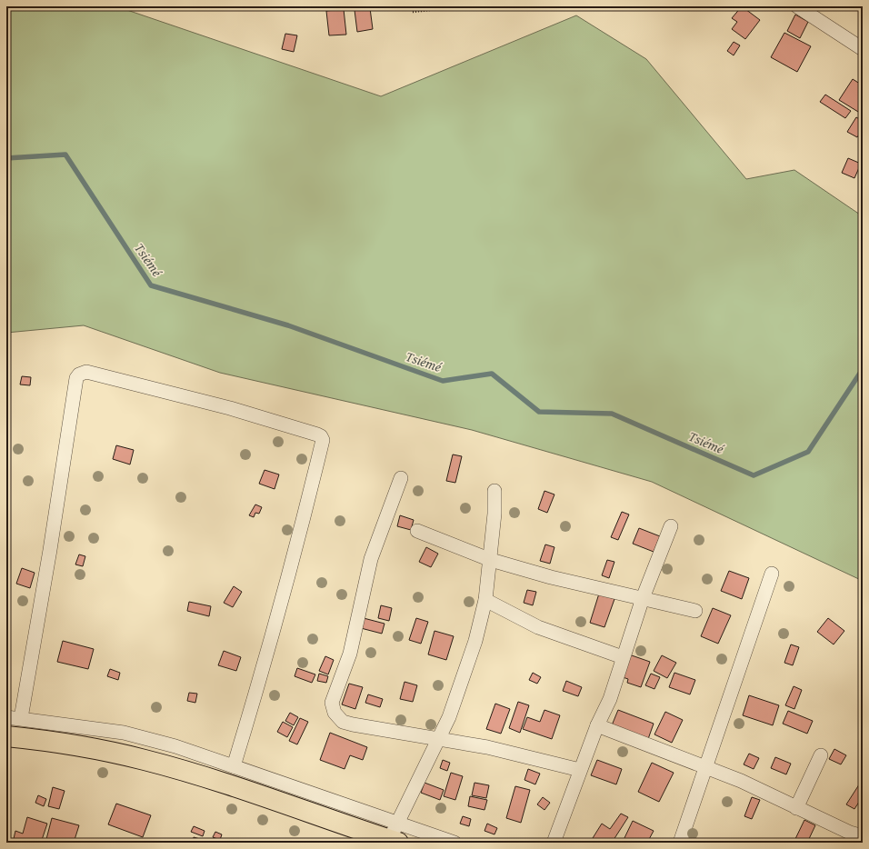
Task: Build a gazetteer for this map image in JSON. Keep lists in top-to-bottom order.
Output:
{
  "water": ["Tsiémé"]
}
